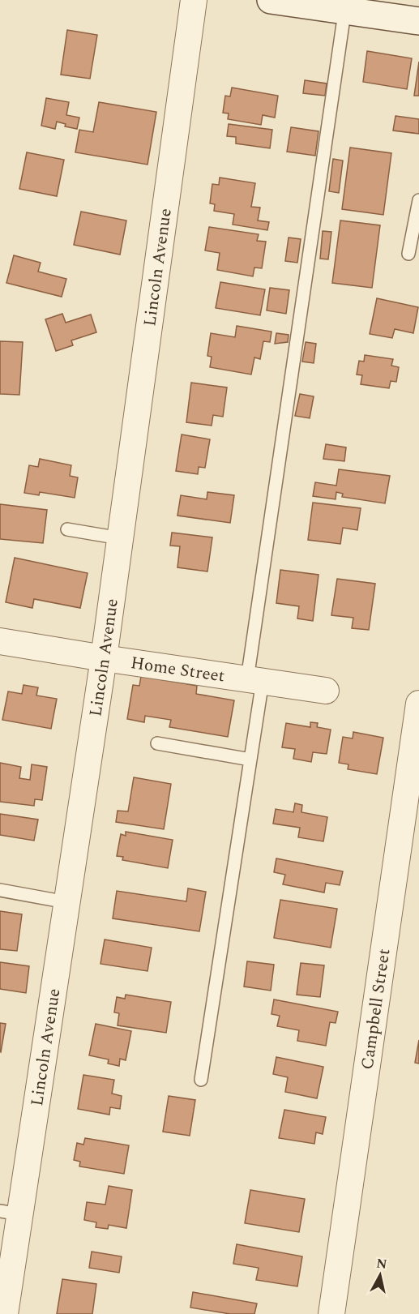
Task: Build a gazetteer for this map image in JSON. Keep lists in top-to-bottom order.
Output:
{
  "streets": {
    "street": ["Lincoln Avenue", "Home Street", "Campbell Street"]
  },
  "crossings": [
    ["Lincoln Avenue", "Home Street"]
  ],
  "north": "top"
}
